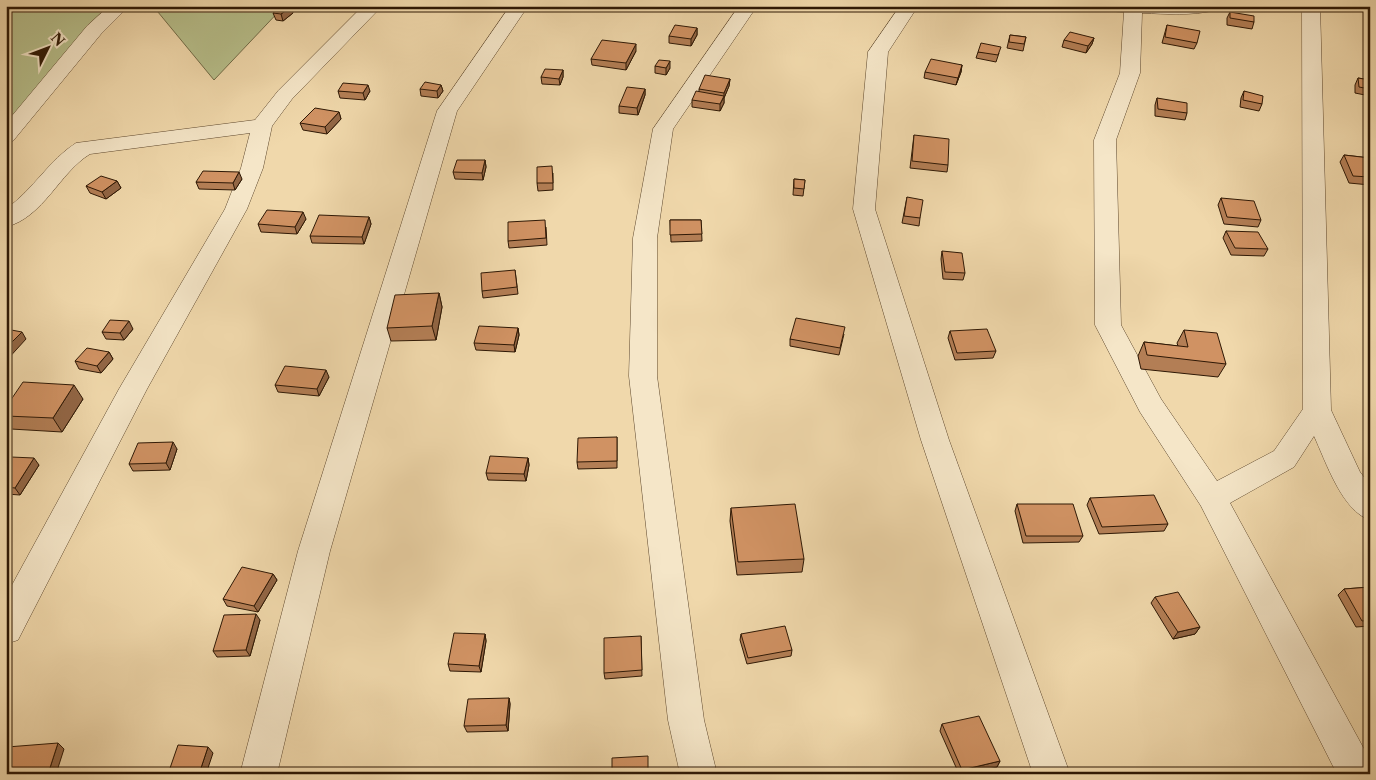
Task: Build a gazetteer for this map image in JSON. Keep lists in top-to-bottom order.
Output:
{
  "north": "top right"
}
